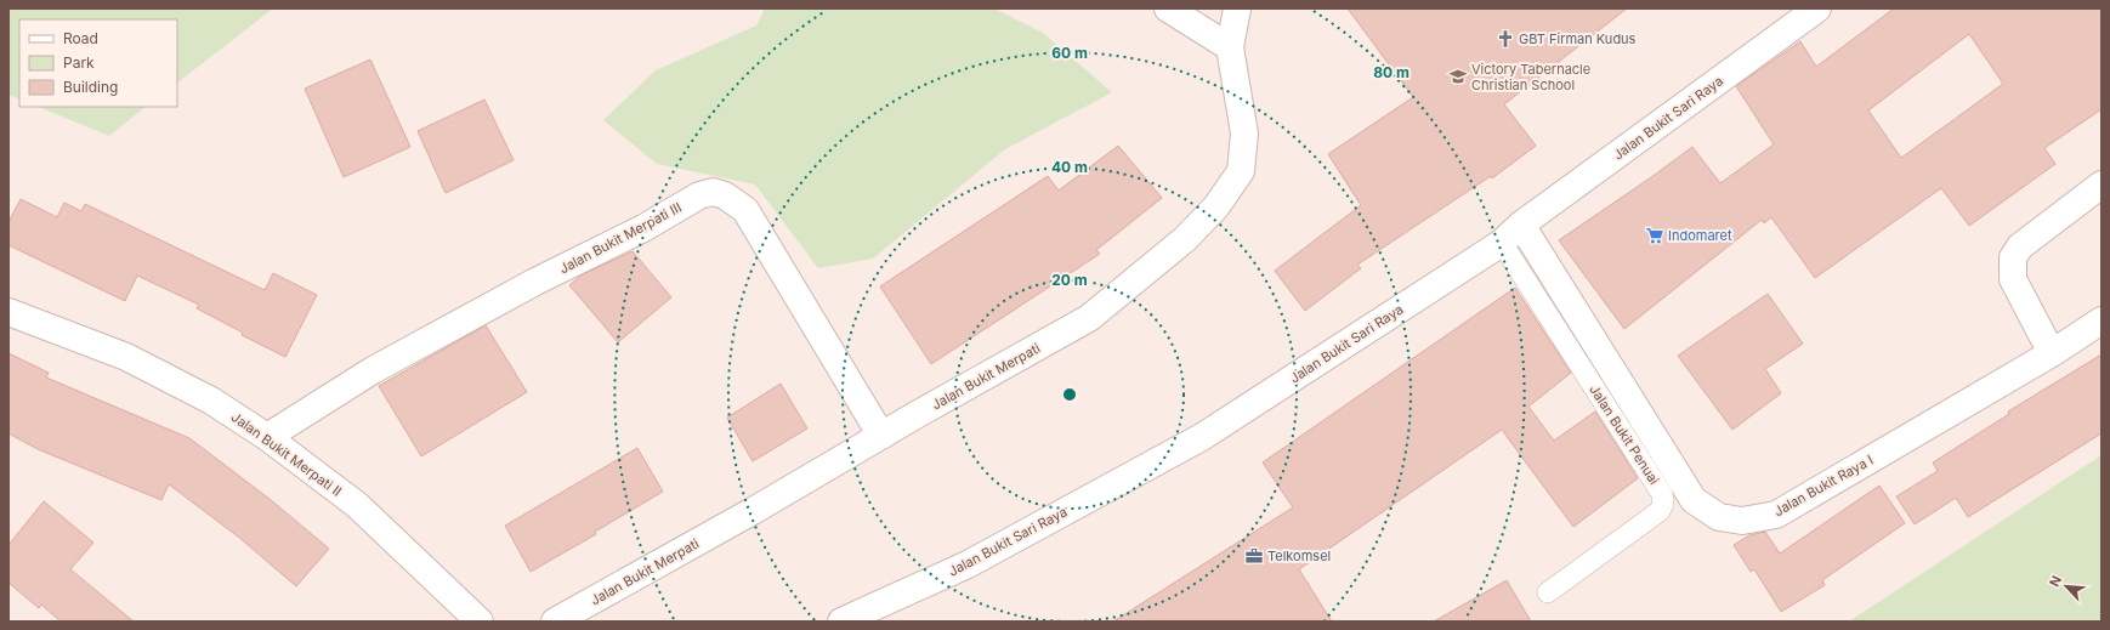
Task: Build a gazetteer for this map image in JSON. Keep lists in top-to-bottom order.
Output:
{
  "streets": {
    "street": [
      "Jalan Bukit Sari Raya",
      "Jalan Bukit Merpati III",
      "Jalan Bukit Merpati",
      "Jalan Bukit Merpati II",
      "Jalan Bukit Raya I"
    ],
    "lane": ["Jalan Bukit Penuai"]
  },
  "crossings": [
    ["Jalan Bukit Sari Raya", "Jalan Bukit Penuai"],
    ["Jalan Bukit Sari Raya", "Jalan Bukit Raya I"],
    ["Jalan Bukit Merpati III", "Jalan Bukit Merpati"],
    ["Jalan Bukit Merpati III", "Jalan Bukit Merpati II"]
  ],
  "places": {
    "church": ["GBT Firman Kudus"],
    "school or university": ["Victory Tabernacle Christian School"],
    "supermarket": ["Indomaret"],
    "office": ["Telkomsel"]
  },
  "legend": ["Road", "Park", "Building"],
  "north": "top left",
  "rings": [
    "60 m",
    "80 m",
    "40 m",
    "20 m"
  ]
}
